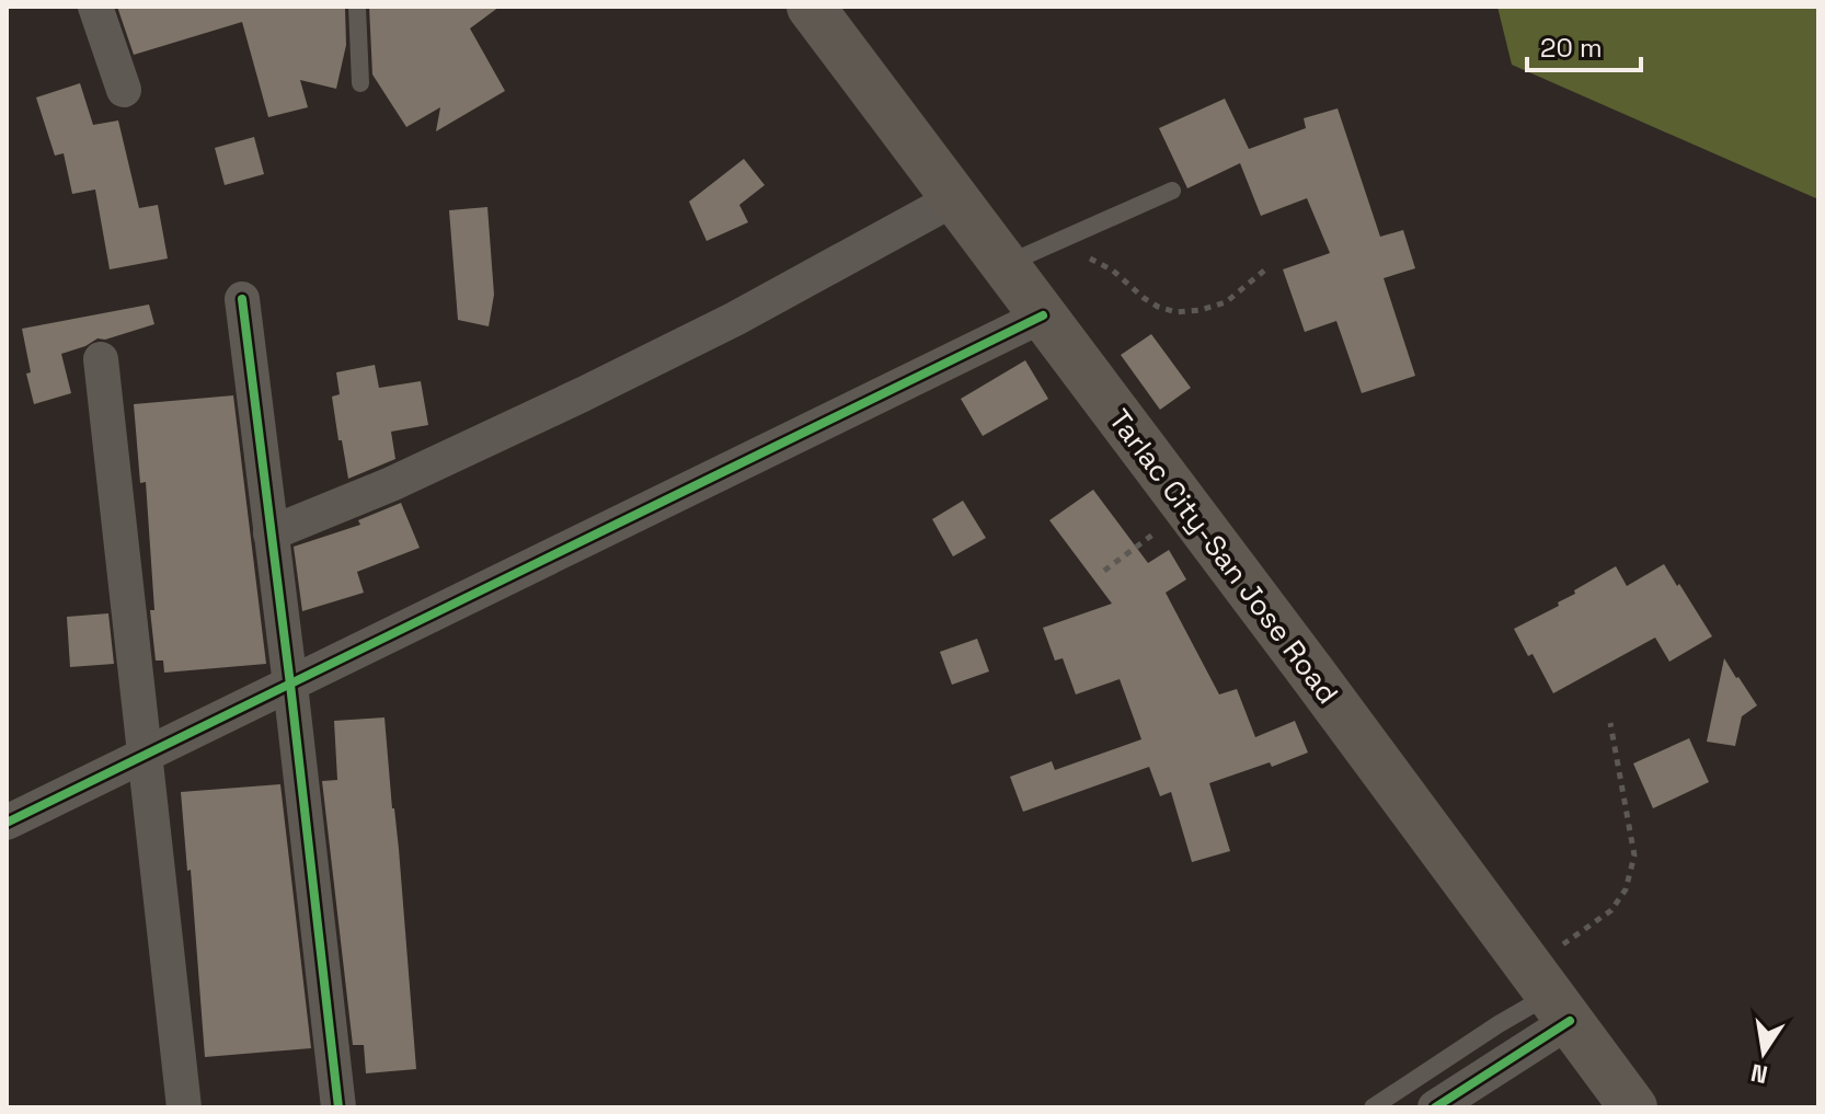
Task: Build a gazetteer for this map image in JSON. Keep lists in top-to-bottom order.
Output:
{
  "streets": {
    "main road": ["Tarlac City-San Jose Road"]
  },
  "scale_bar": "20 m",
  "north": "bottom"
}
